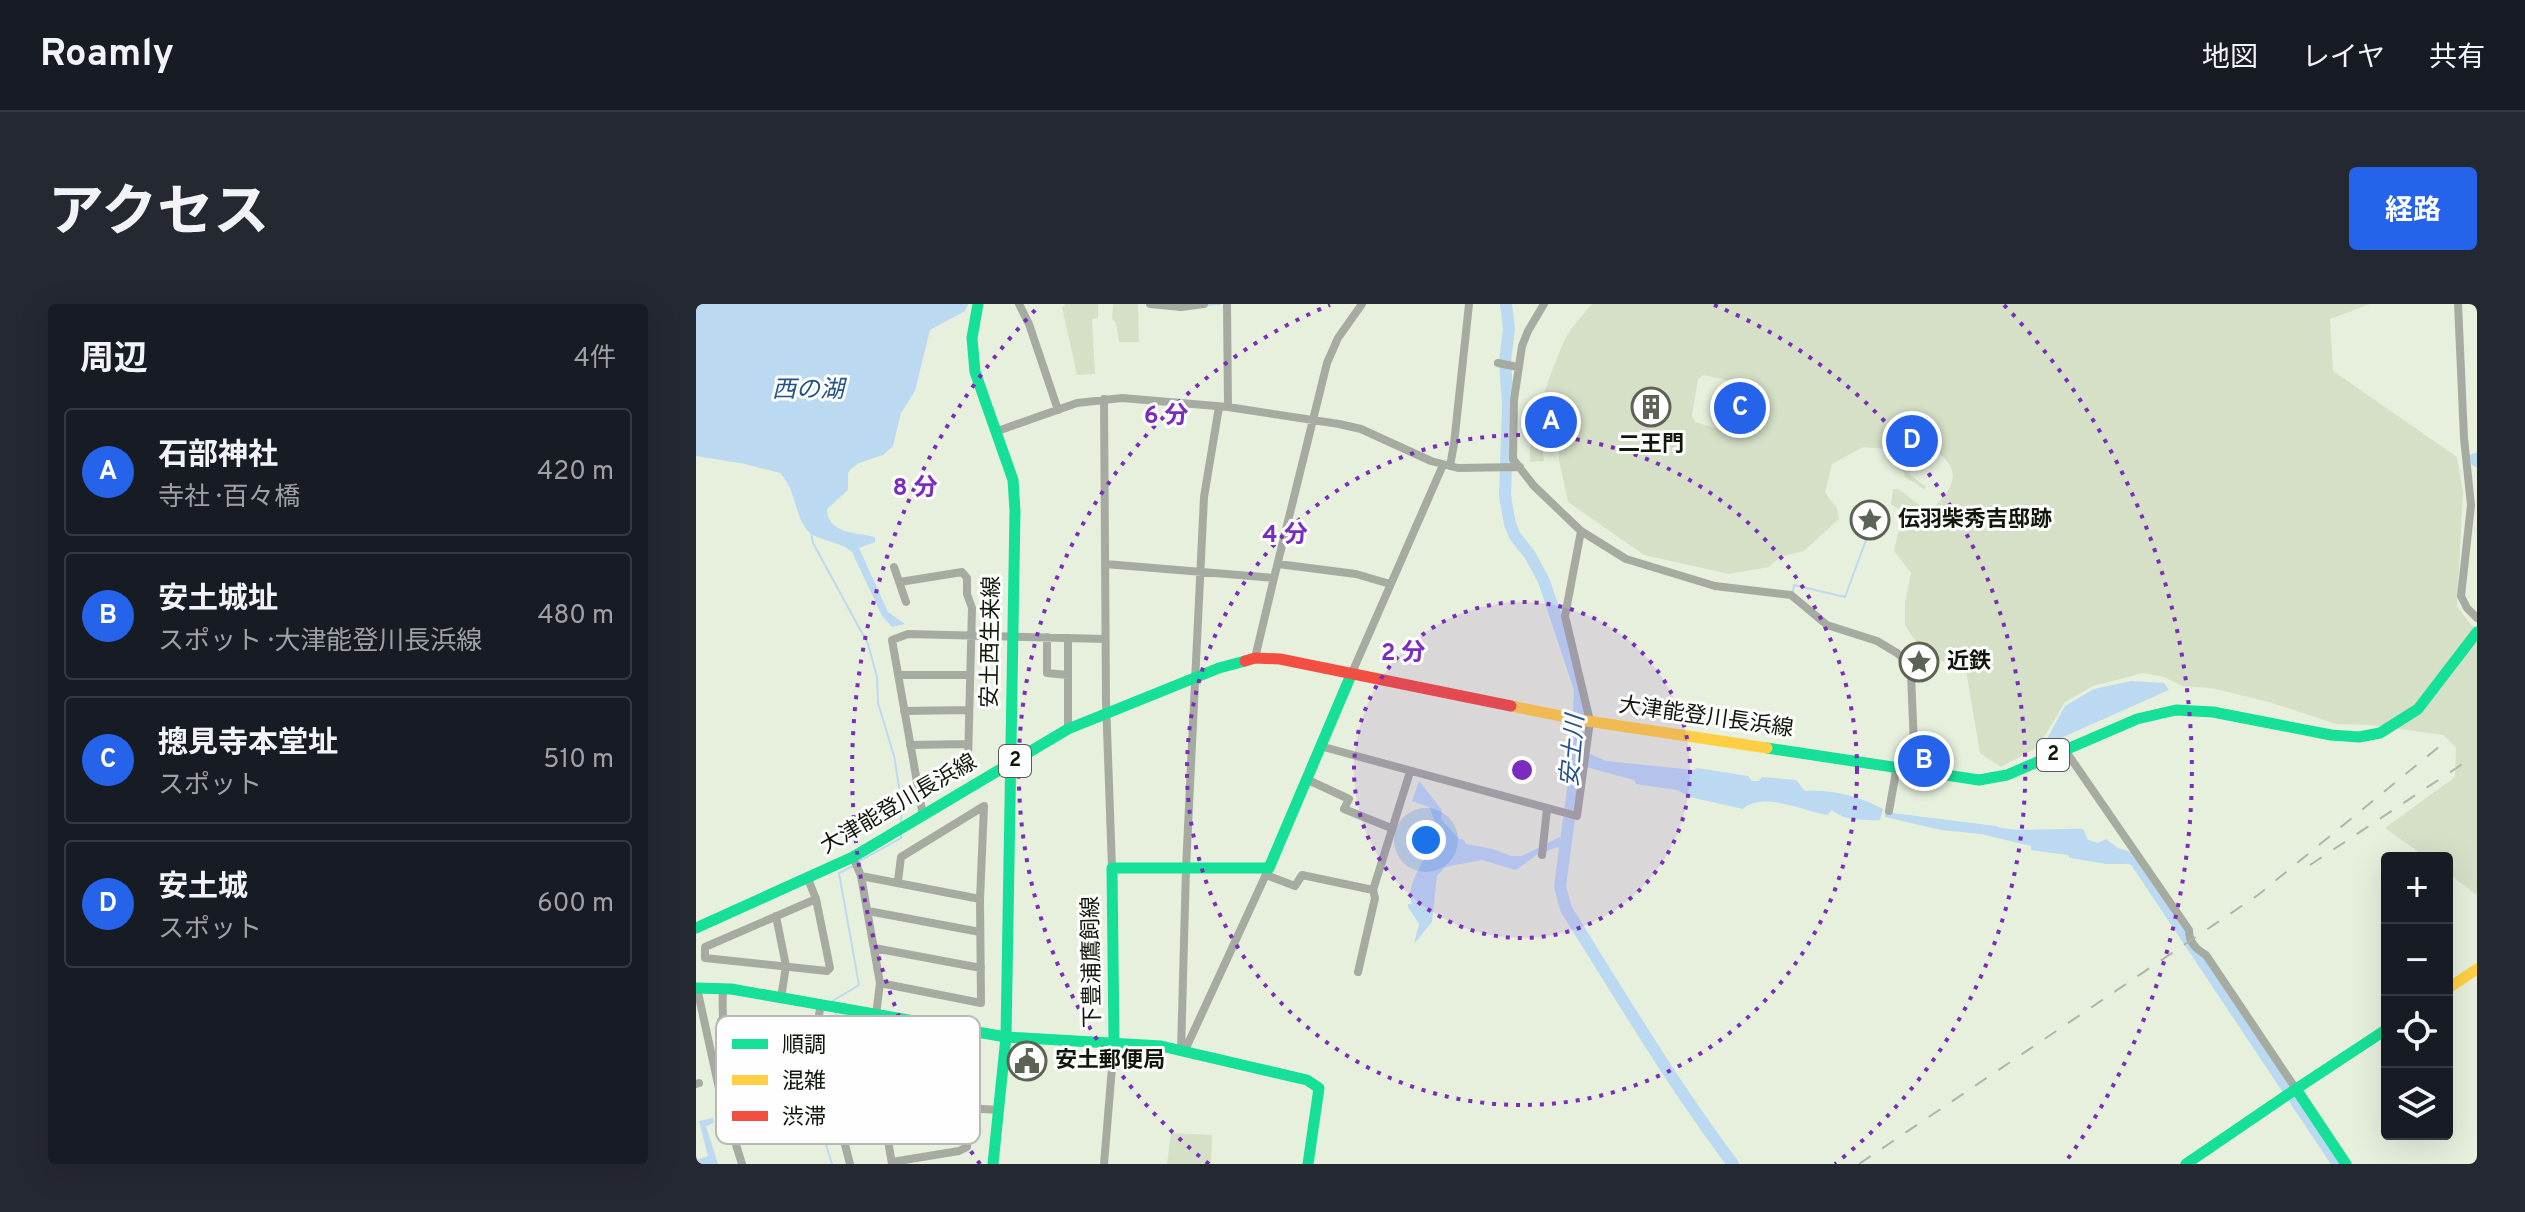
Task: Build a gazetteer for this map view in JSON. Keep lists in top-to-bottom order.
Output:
{
  "streets": {
    "main road": [
      "安土西生来線",
      "大津能登川長浜線",
      "2",
      "下豊浦鷹飼線"
    ]
  },
  "crossings": [
    ["安土西生来線", "大津能登川長浜線"],
    ["安土西生来線", "下豊浦鷹飼線"]
  ],
  "water": ["西の湖", "安土川"],
  "places": {
    "building": ["二王門"],
    "place": ["伝羽柴秀吉邸跡", "近鉄"],
    "public building": ["安土郵便局"]
  },
  "legend": ["順調", "混雑", "渋滞"],
  "page": {
    "header": "Roamly",
    "nav": ["地図", "レイヤ", "共有"],
    "title": "アクセス",
    "buttons": "経路",
    "heading": ["周辺", "4件"],
    "pins": [
      "C",
      "A",
      "D",
      "B"
    ],
    "list": [
      {
        "mark": "A",
        "name": "石部神社",
        "note": "寺社 · 百々橋",
        "value": "420 m"
      },
      {
        "mark": "B",
        "name": "安土城址",
        "note": "スポット · 大津能登川長浜線",
        "value": "480 m"
      },
      {
        "mark": "C",
        "name": "摠見寺本堂址",
        "note": "スポット",
        "value": "510 m"
      },
      {
        "mark": "D",
        "name": "安土城",
        "note": "スポット",
        "value": "600 m"
      }
    ],
    "map_buttons": ["+", "−"]
  },
  "rings": [
    "6 分",
    "8 分",
    "4 分",
    "2 分"
  ]
}
